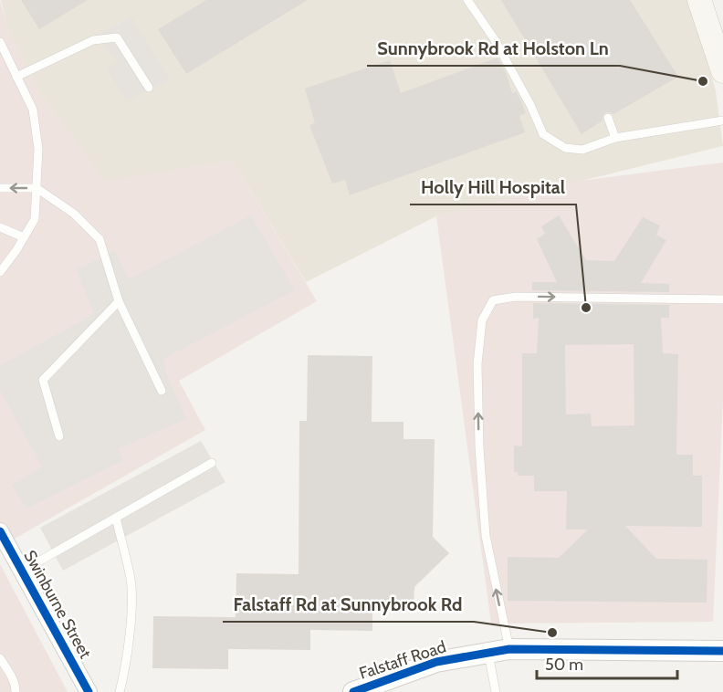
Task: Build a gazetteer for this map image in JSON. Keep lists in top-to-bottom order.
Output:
{
  "streets": {
    "street": ["Swinburne Street", "Falstaff Road"]
  },
  "places": ["Sunnybrook Rd at Holston Ln", "Holly Hill Hospital", "Falstaff Rd at Sunnybrook Rd"],
  "scale_bar": "50 m"
}
